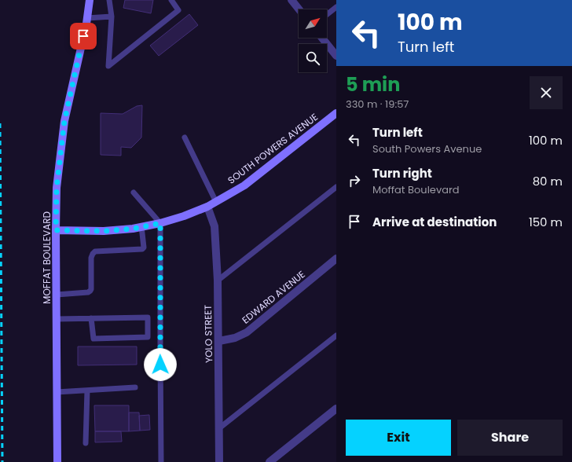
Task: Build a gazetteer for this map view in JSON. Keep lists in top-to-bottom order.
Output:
{
  "streets": {
    "main road": ["SOUTH POWERS AVENUE", "MOFFAT BOULEVARD"],
    "street": ["EDWARD AVENUE", "YOLO STREET"]
  },
  "crossings": [
    ["SOUTH POWERS AVENUE", "MOFFAT BOULEVARD"],
    ["SOUTH POWERS AVENUE", "YOLO STREET"],
    ["EDWARD AVENUE", "YOLO STREET"]
  ],
  "north": "top right",
  "page": {
    "turn": ["100 m", "Turn left"],
    "heading": ["5 min", "330 m · 19:57"],
    "list": [
      {
        "name": "Turn left",
        "note": "South Powers Avenue",
        "value": "100 m"
      },
      {
        "name": "Turn right",
        "note": "Moffat Boulevard",
        "value": "80 m"
      },
      {
        "name": "Arrive at destination",
        "value": "150 m"
      }
    ],
    "buttons": ["Exit", "Share"]
  }
}
